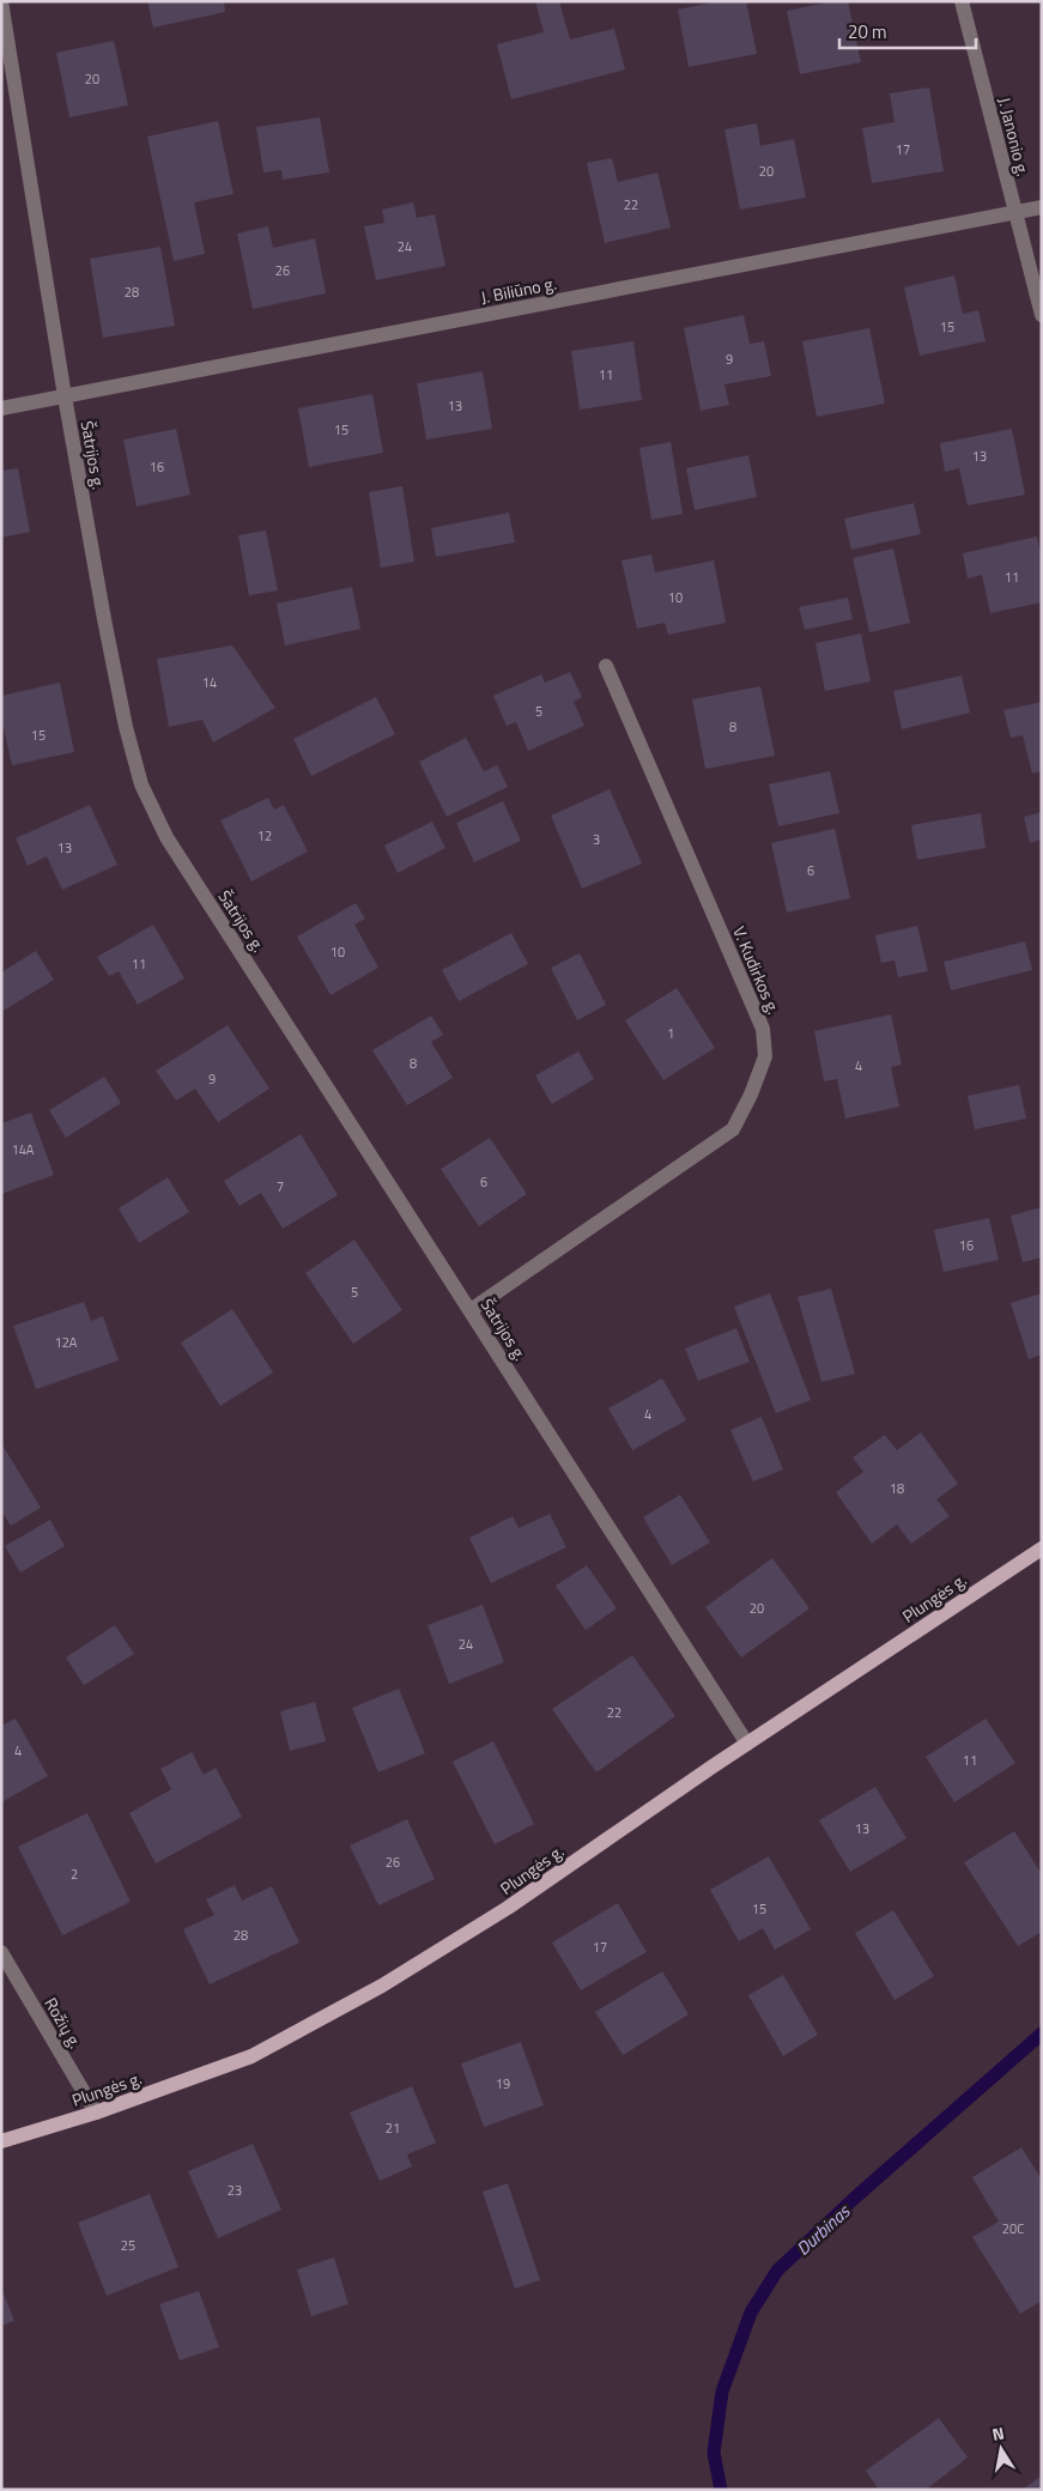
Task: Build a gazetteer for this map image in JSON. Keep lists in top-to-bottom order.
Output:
{
  "streets": {
    "main road": ["Plungės g."],
    "street": [
      "J. Janonio g.",
      "J. Biliūno g.",
      "Šatrijos g.",
      "V. Kudirkos g.",
      "Rožių g."
    ]
  },
  "crossings": [
    ["J. Janonio g.", "J. Biliūno g."],
    ["J. Biliūno g.", "Šatrijos g."],
    ["Šatrijos g.", "V. Kudirkos g."],
    ["Šatrijos g.", "Plungės g."],
    ["Plungės g.", "Rožių g."]
  ],
  "water": ["Durbinas"],
  "house_numbers": [
    "20",
    "17",
    "20",
    "22",
    "24",
    "26",
    "28",
    "15",
    "9",
    "11",
    "13",
    "15",
    "13",
    "16",
    "11",
    "10",
    "14",
    "5",
    "8",
    "15",
    "12",
    "3",
    "13",
    "6",
    "10",
    "11",
    "1",
    "8",
    "4",
    "9",
    "14A",
    "6",
    "7",
    "16",
    "5",
    "12A",
    "4",
    "18",
    "20",
    "24",
    "22",
    "4",
    "11",
    "13",
    "26",
    "2",
    "15",
    "28",
    "17",
    "19",
    "21",
    "23",
    "20C",
    "25"
  ],
  "scale_bar": "20 m",
  "north": "top"
}
